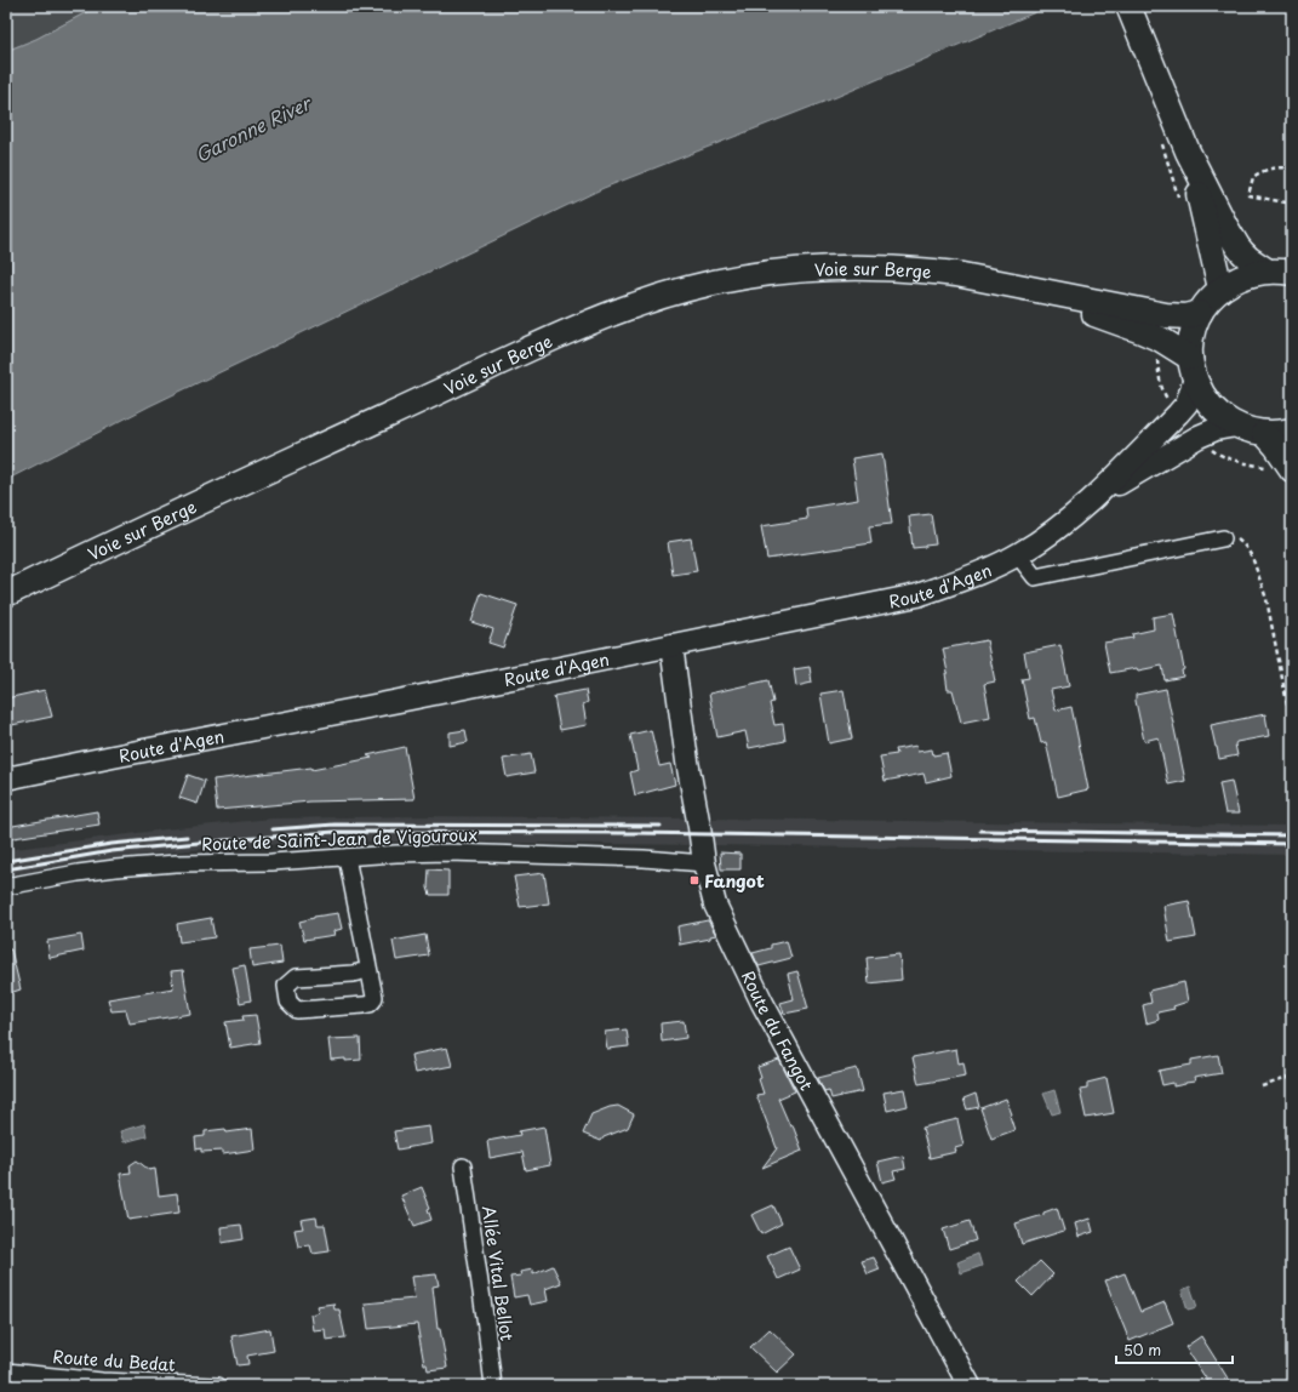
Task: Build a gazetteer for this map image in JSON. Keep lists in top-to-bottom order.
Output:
{
  "streets": {
    "main road": ["Voie sur Berge", "Route d'Agen", "Route du Fangot"],
    "street": ["Route de Saint-Jean de Vigouroux", "Allée Vital Bellot", "Route du Bedat"]
  },
  "crossings": [
    ["Route d'Agen", "Route du Fangot"],
    ["Route de Saint-Jean de Vigouroux", "Route du Fangot"]
  ],
  "water": ["Garonne River"],
  "places": {
    "transit": ["Fangot"]
  },
  "scale_bar": "50 m"
}
